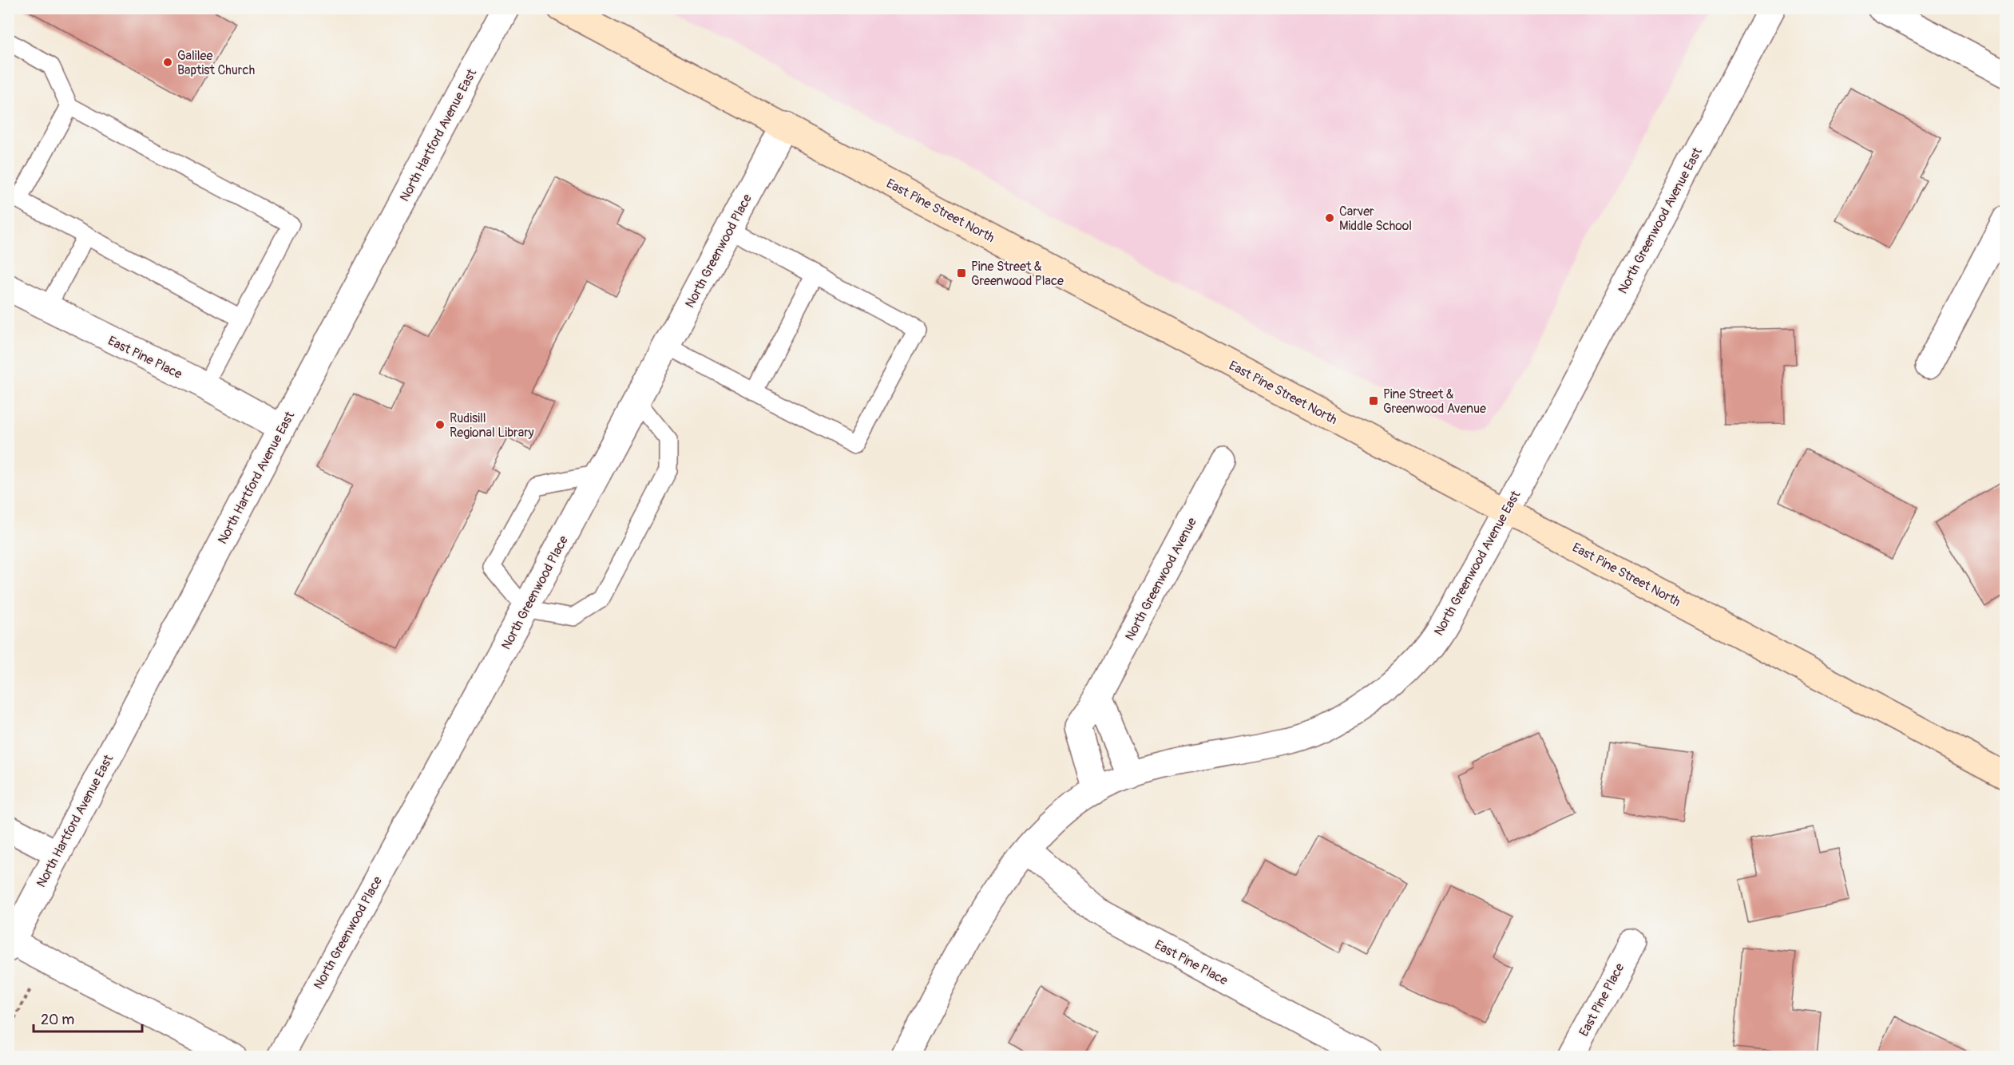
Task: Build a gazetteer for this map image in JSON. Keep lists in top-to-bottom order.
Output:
{
  "streets": {
    "main road": ["East Pine Street North"],
    "street": [
      "North Hartford Avenue East",
      "North Greenwood Avenue East",
      "North Greenwood Place",
      "East Pine Place",
      "North Greenwood Avenue"
    ]
  },
  "crossings": [
    ["North Hartford Avenue East", "East Pine Place"],
    ["East Pine Street North", "North Greenwood Avenue East"],
    ["East Pine Street North", "North Greenwood Place"],
    ["North Greenwood Avenue East", "East Pine Place"],
    ["North Greenwood Avenue East", "North Greenwood Avenue"]
  ],
  "places": {
    "other": ["Galilee Baptist Church", "Carver Middle School", "Rudisill Regional Library"],
    "transit": ["Pine Street & Greenwood Place", "Pine Street & Greenwood Avenue"]
  },
  "scale_bar": "20 m"
}
